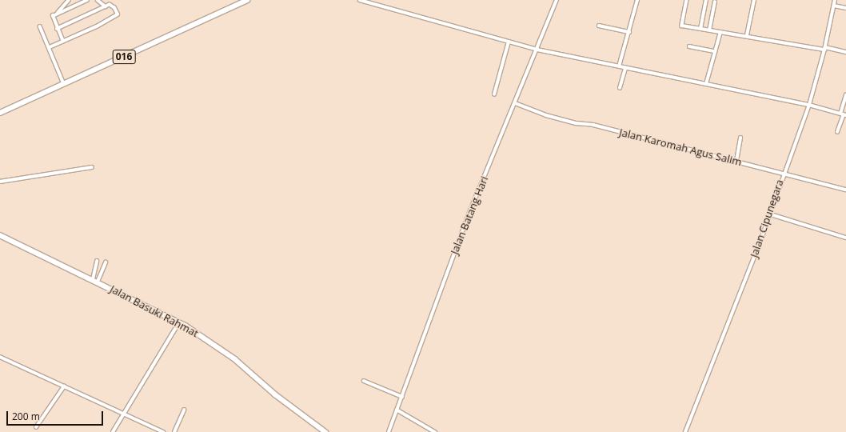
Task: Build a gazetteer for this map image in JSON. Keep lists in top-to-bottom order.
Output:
{
  "streets": {
    "main road": ["016", "Jalan Basuki Rahmat"],
    "street": ["Jalan Karomah Agus Salim", "Jalan Batang Hari", "Jalan Cipunegara"]
  },
  "crossings": [
    ["Jalan Karomah Agus Salim", "Jalan Batang Hari"],
    ["Jalan Karomah Agus Salim", "Jalan Cipunegara"]
  ],
  "scale_bar": "200 m"
}
